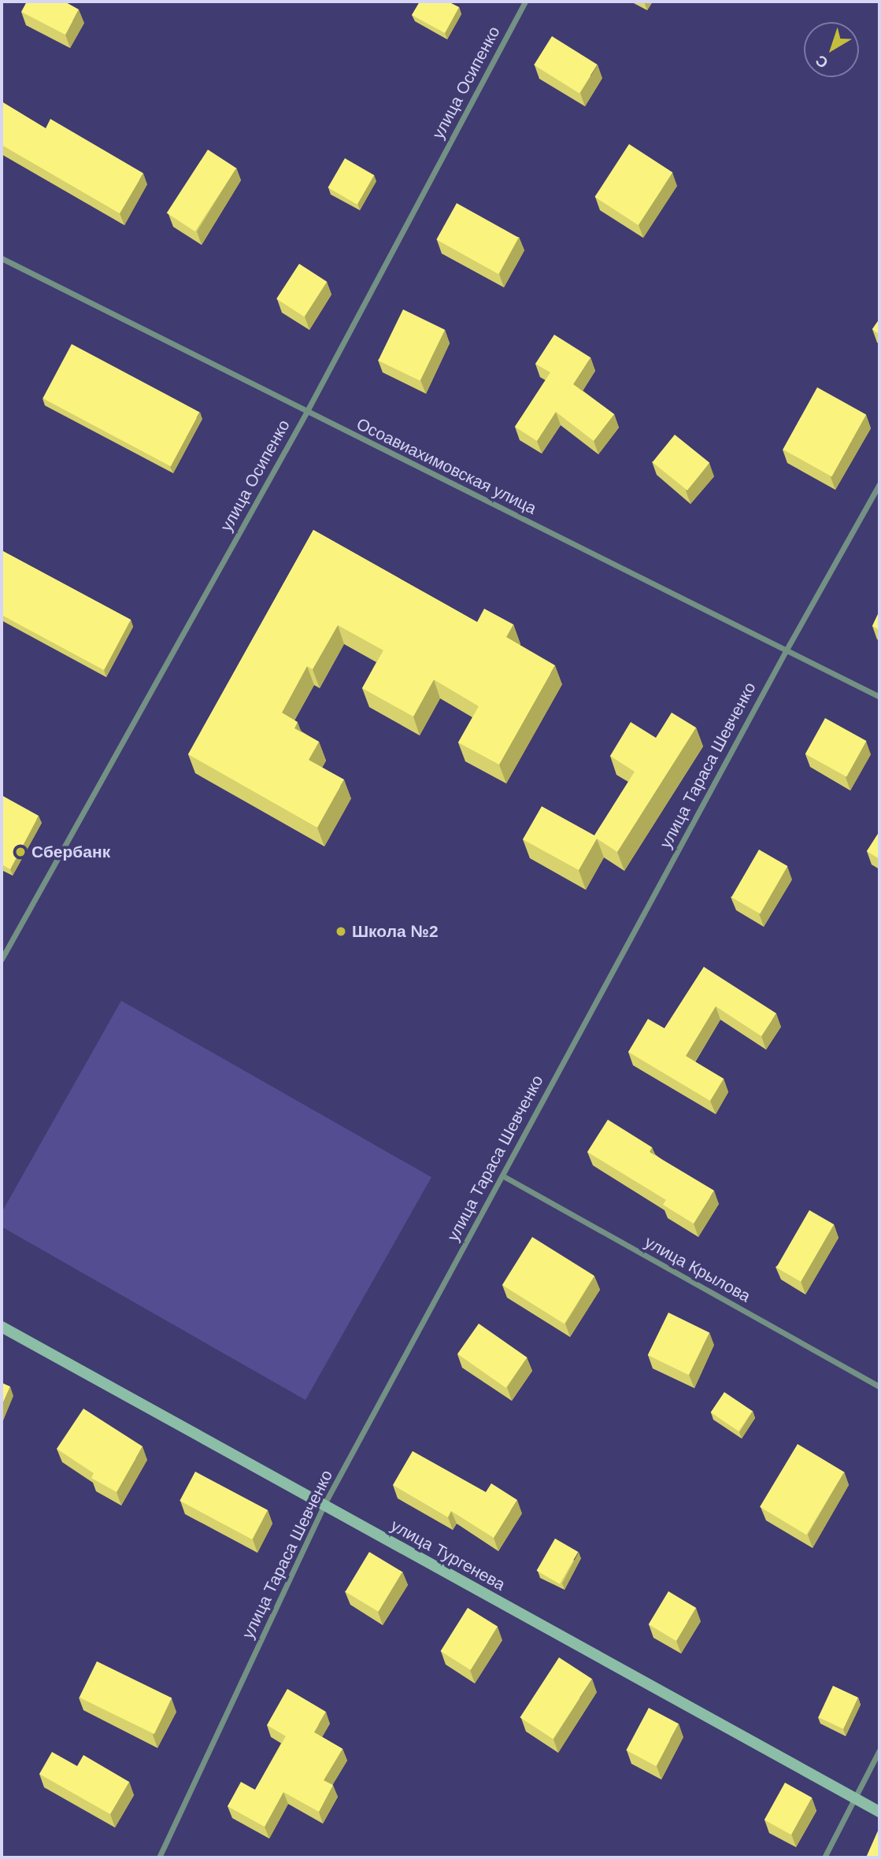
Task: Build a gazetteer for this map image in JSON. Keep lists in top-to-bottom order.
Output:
{
  "streets": {
    "main road": ["улица Тургенева"],
    "street": [
      "улица Осипенко",
      "Осоавиахимовская улица",
      "улица Тараса Шевченко",
      "улица Крылова"
    ]
  },
  "crossings": [
    ["улица Осипенко", "Осоавиахимовская улица"],
    ["Осоавиахимовская улица", "улица Тараса Шевченко"],
    ["улица Тараса Шевченко", "улица Крылова"],
    ["улица Тараса Шевченко", "улица Тургенева"]
  ],
  "places": ["Сбербанк", "Школа №2"],
  "north": "bottom left"
}
